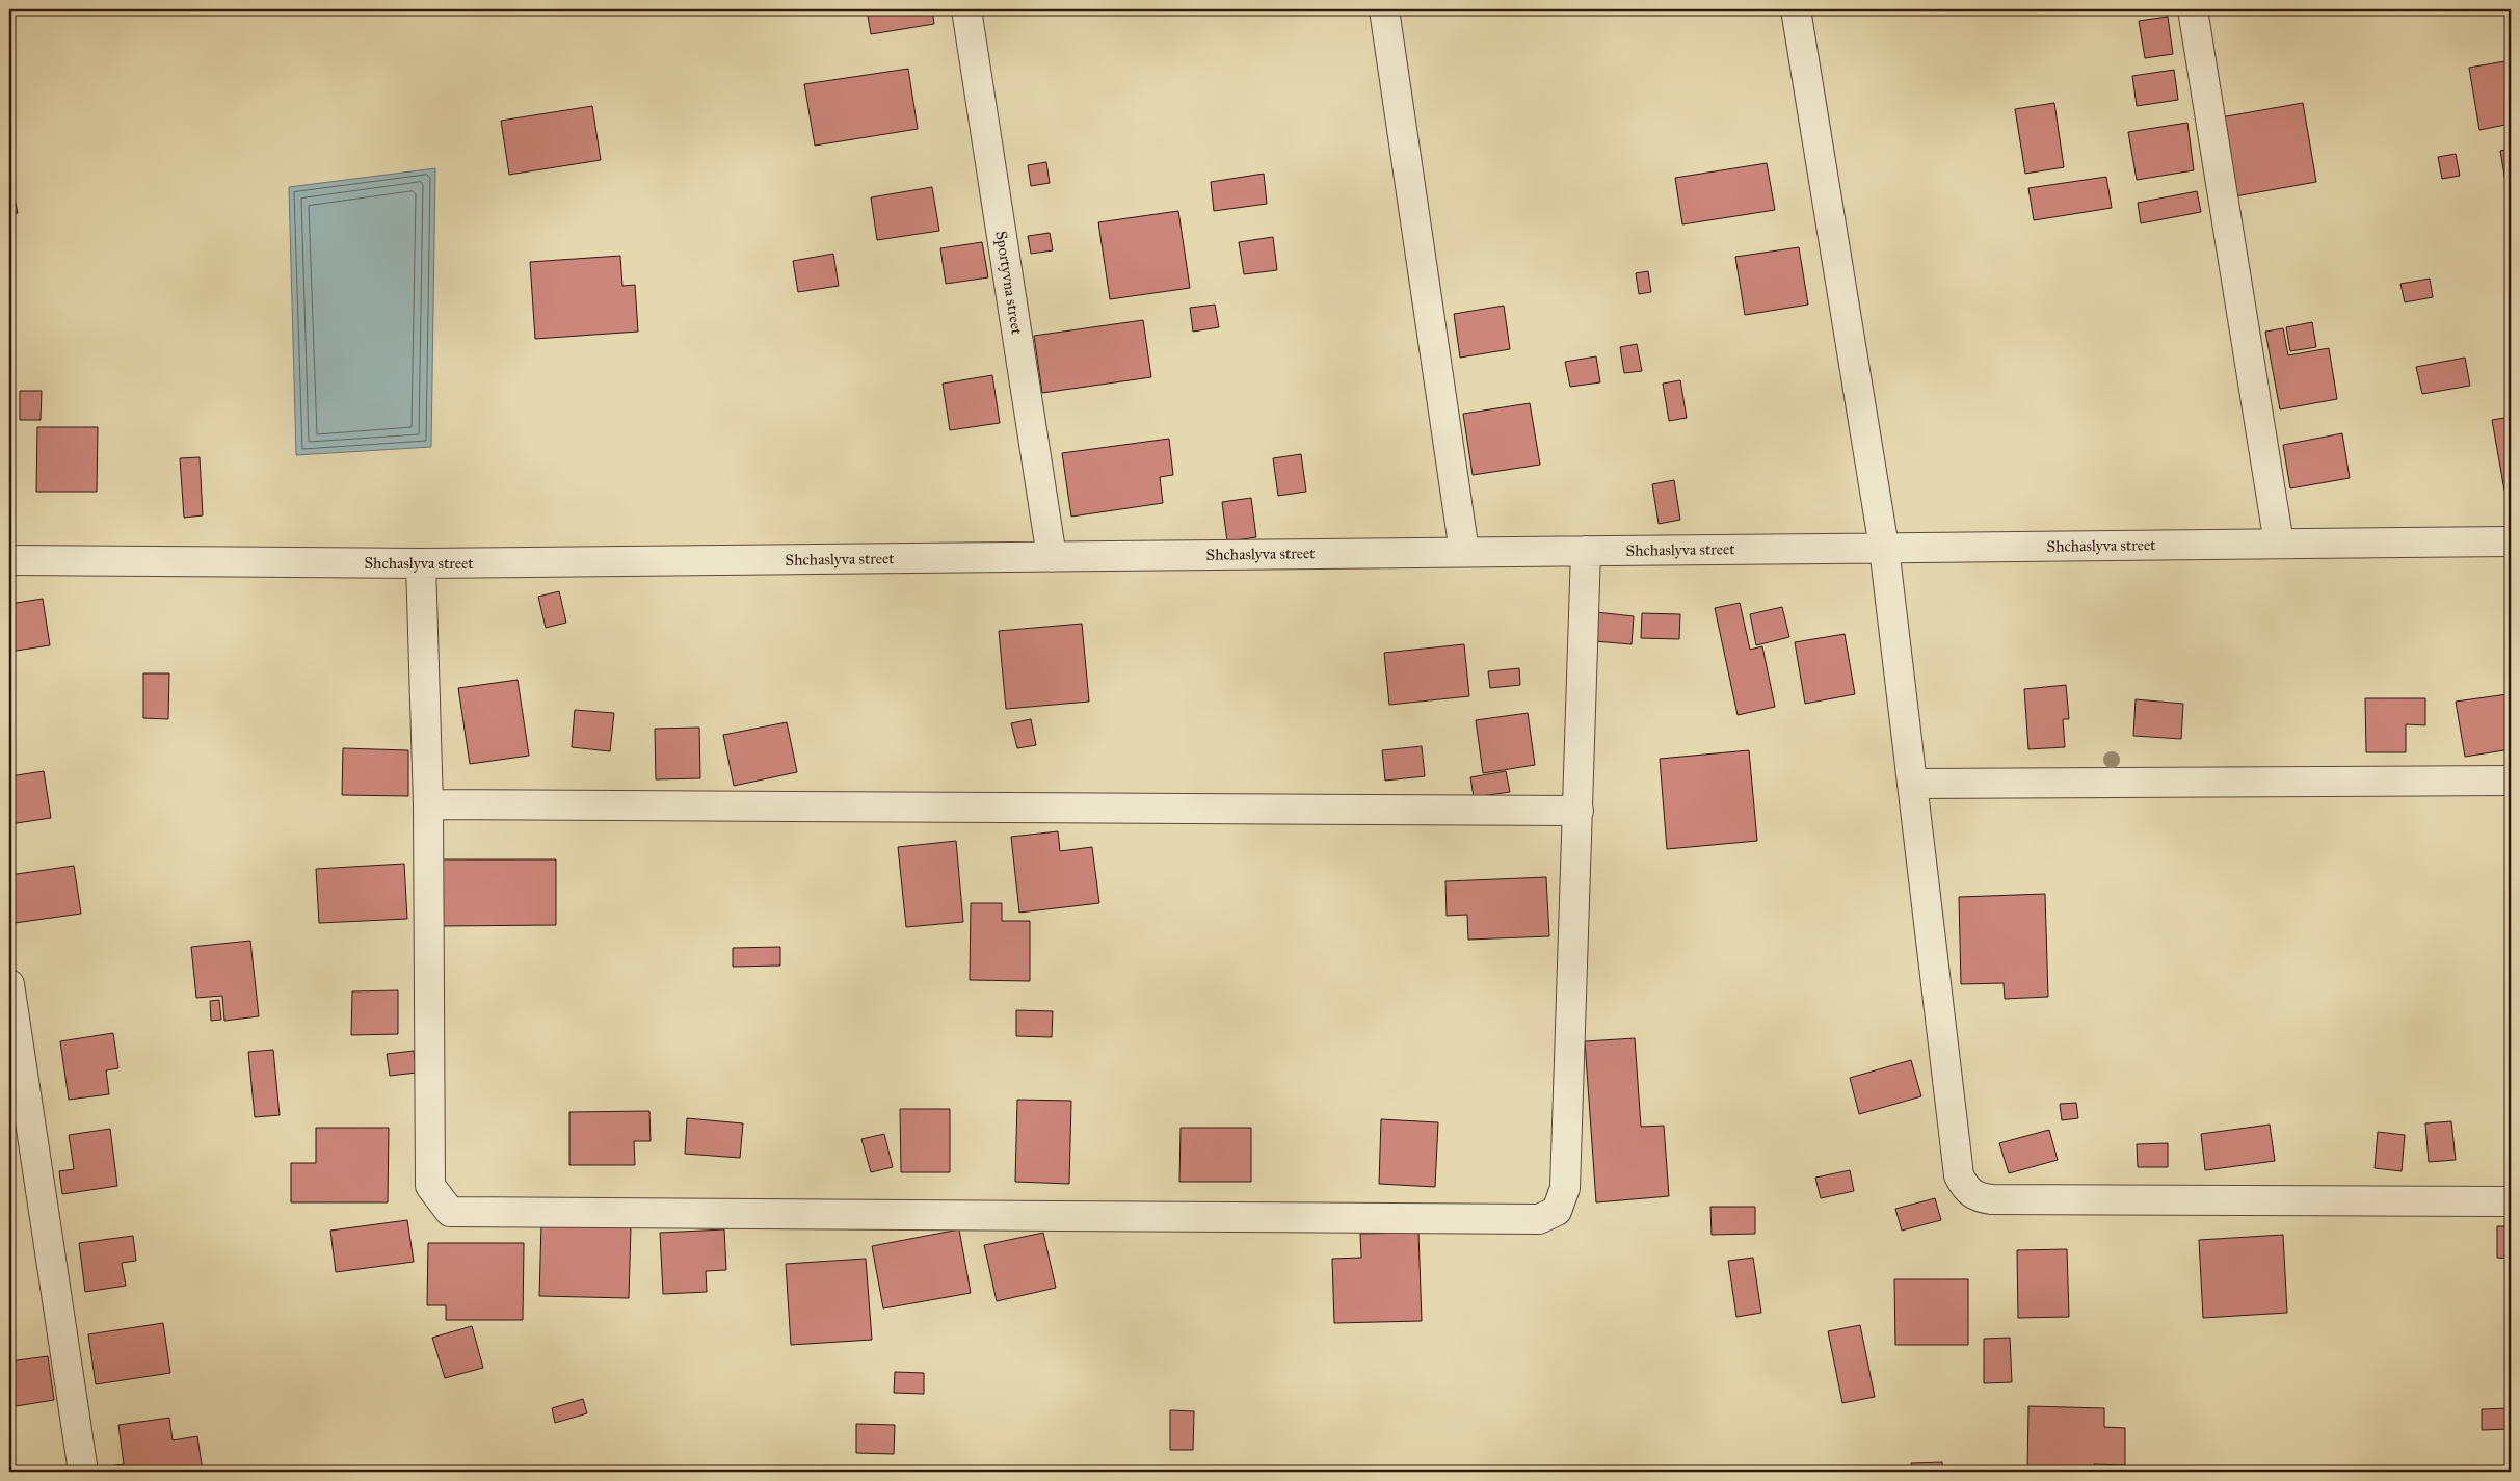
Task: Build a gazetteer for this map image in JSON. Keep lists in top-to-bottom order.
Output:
{
  "streets": {
    "street": ["Sportyvna street", "Shchaslyva street"]
  },
  "crossings": [
    ["Sportyvna street", "Shchaslyva street"]
  ]
}
